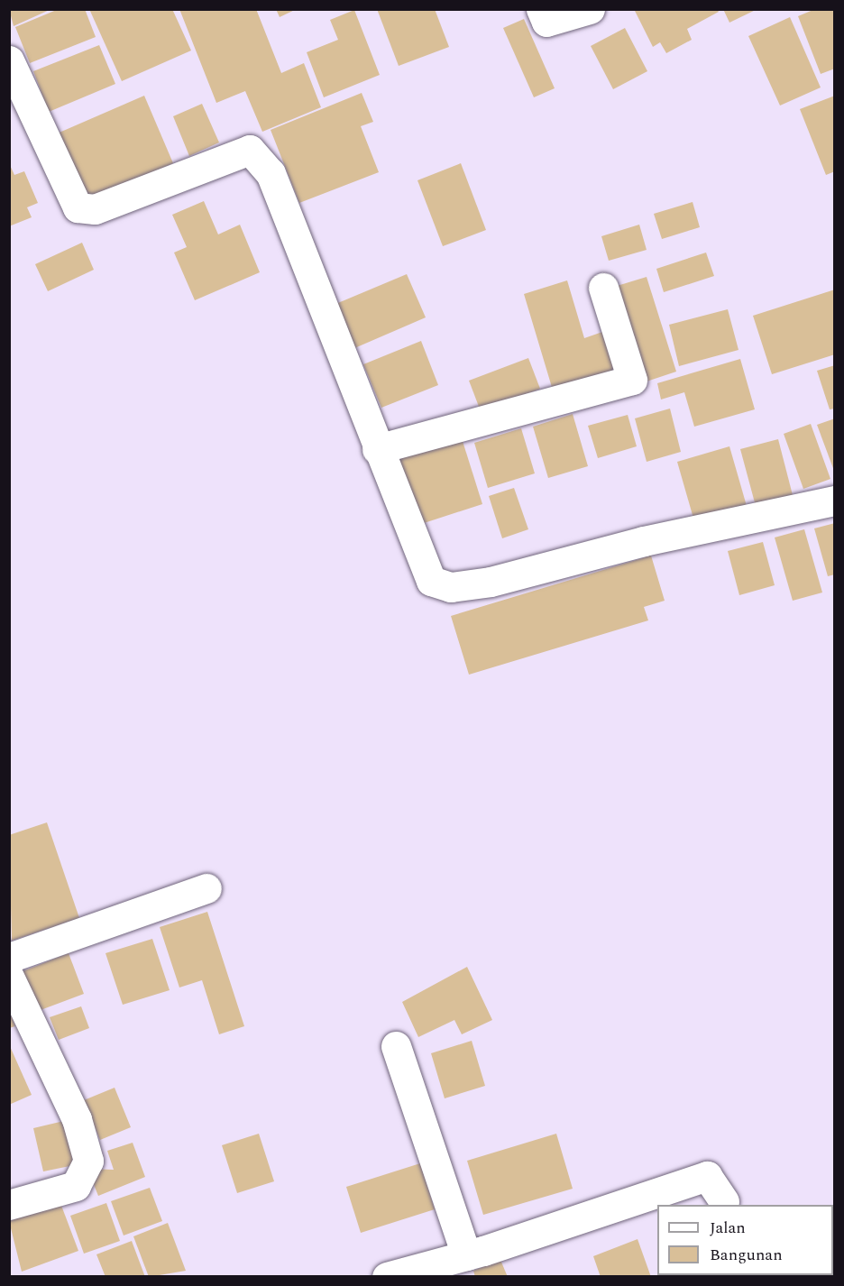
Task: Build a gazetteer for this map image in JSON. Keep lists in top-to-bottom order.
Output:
{
  "legend": ["Jalan", "Bangunan"]
}
